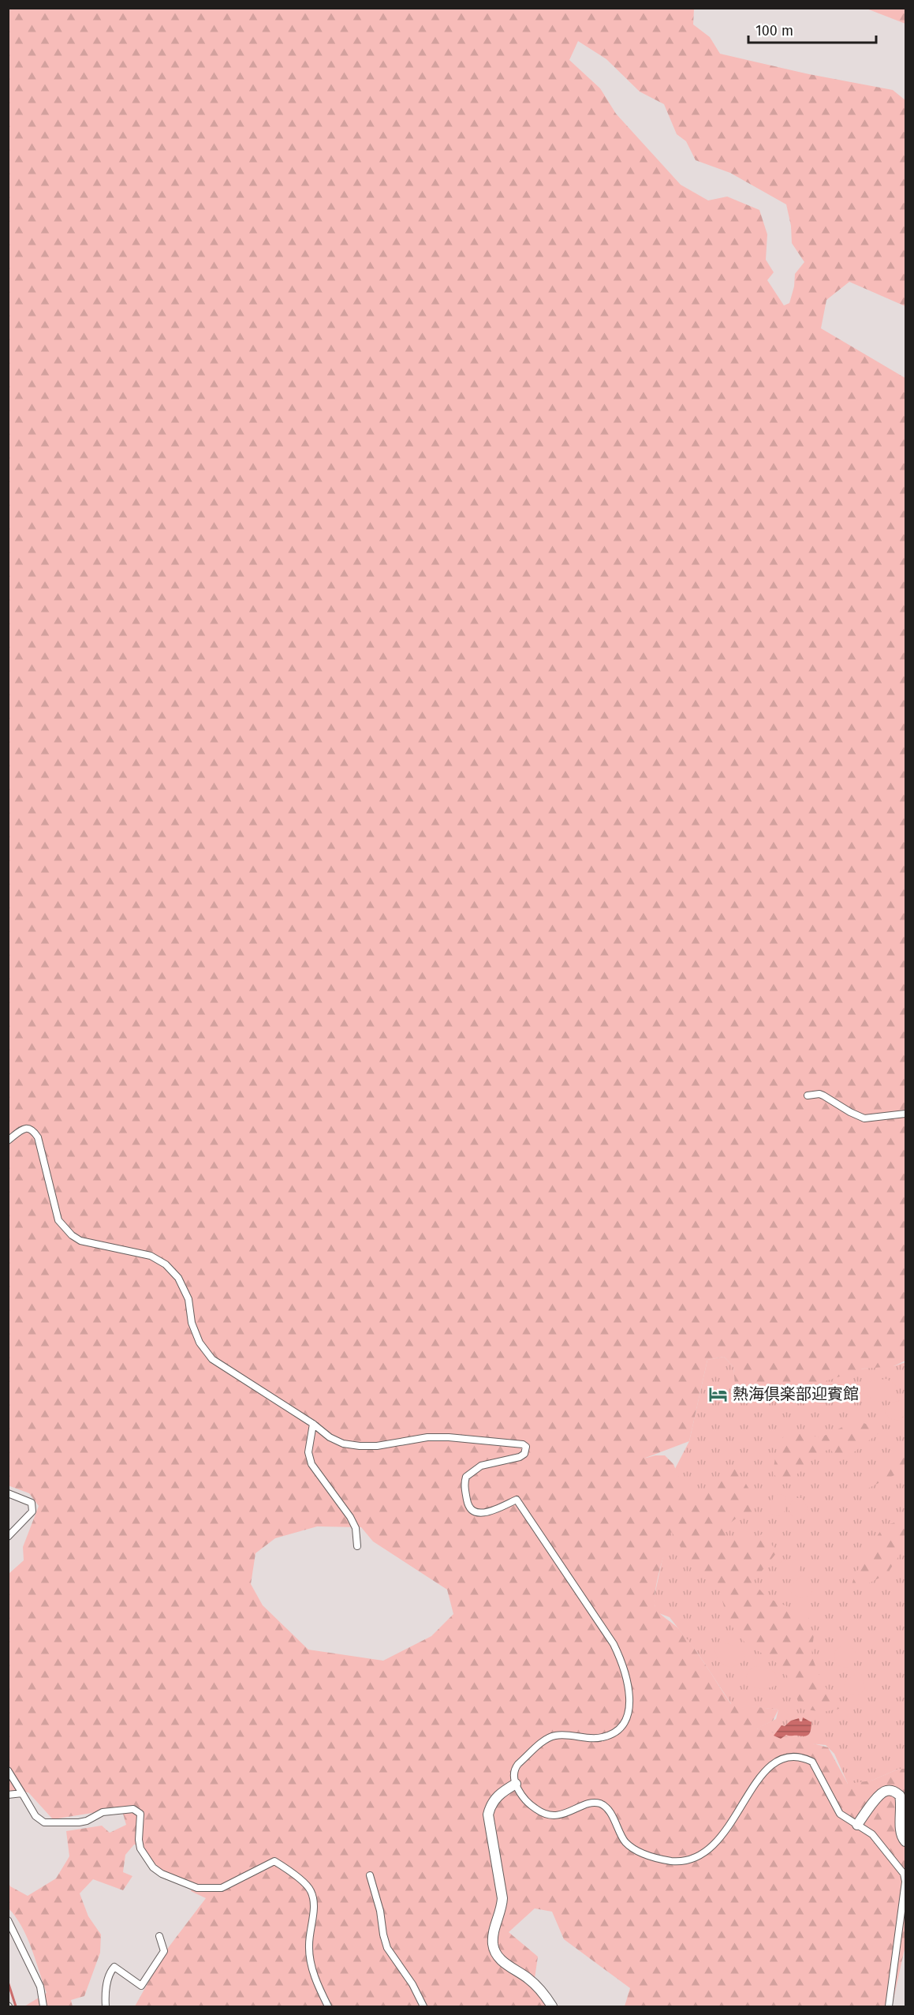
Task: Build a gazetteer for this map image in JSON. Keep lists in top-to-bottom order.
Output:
{
  "places": {
    "hotel": ["熱海倶楽部迎賓館"]
  },
  "scale_bar": "100 m"
}
